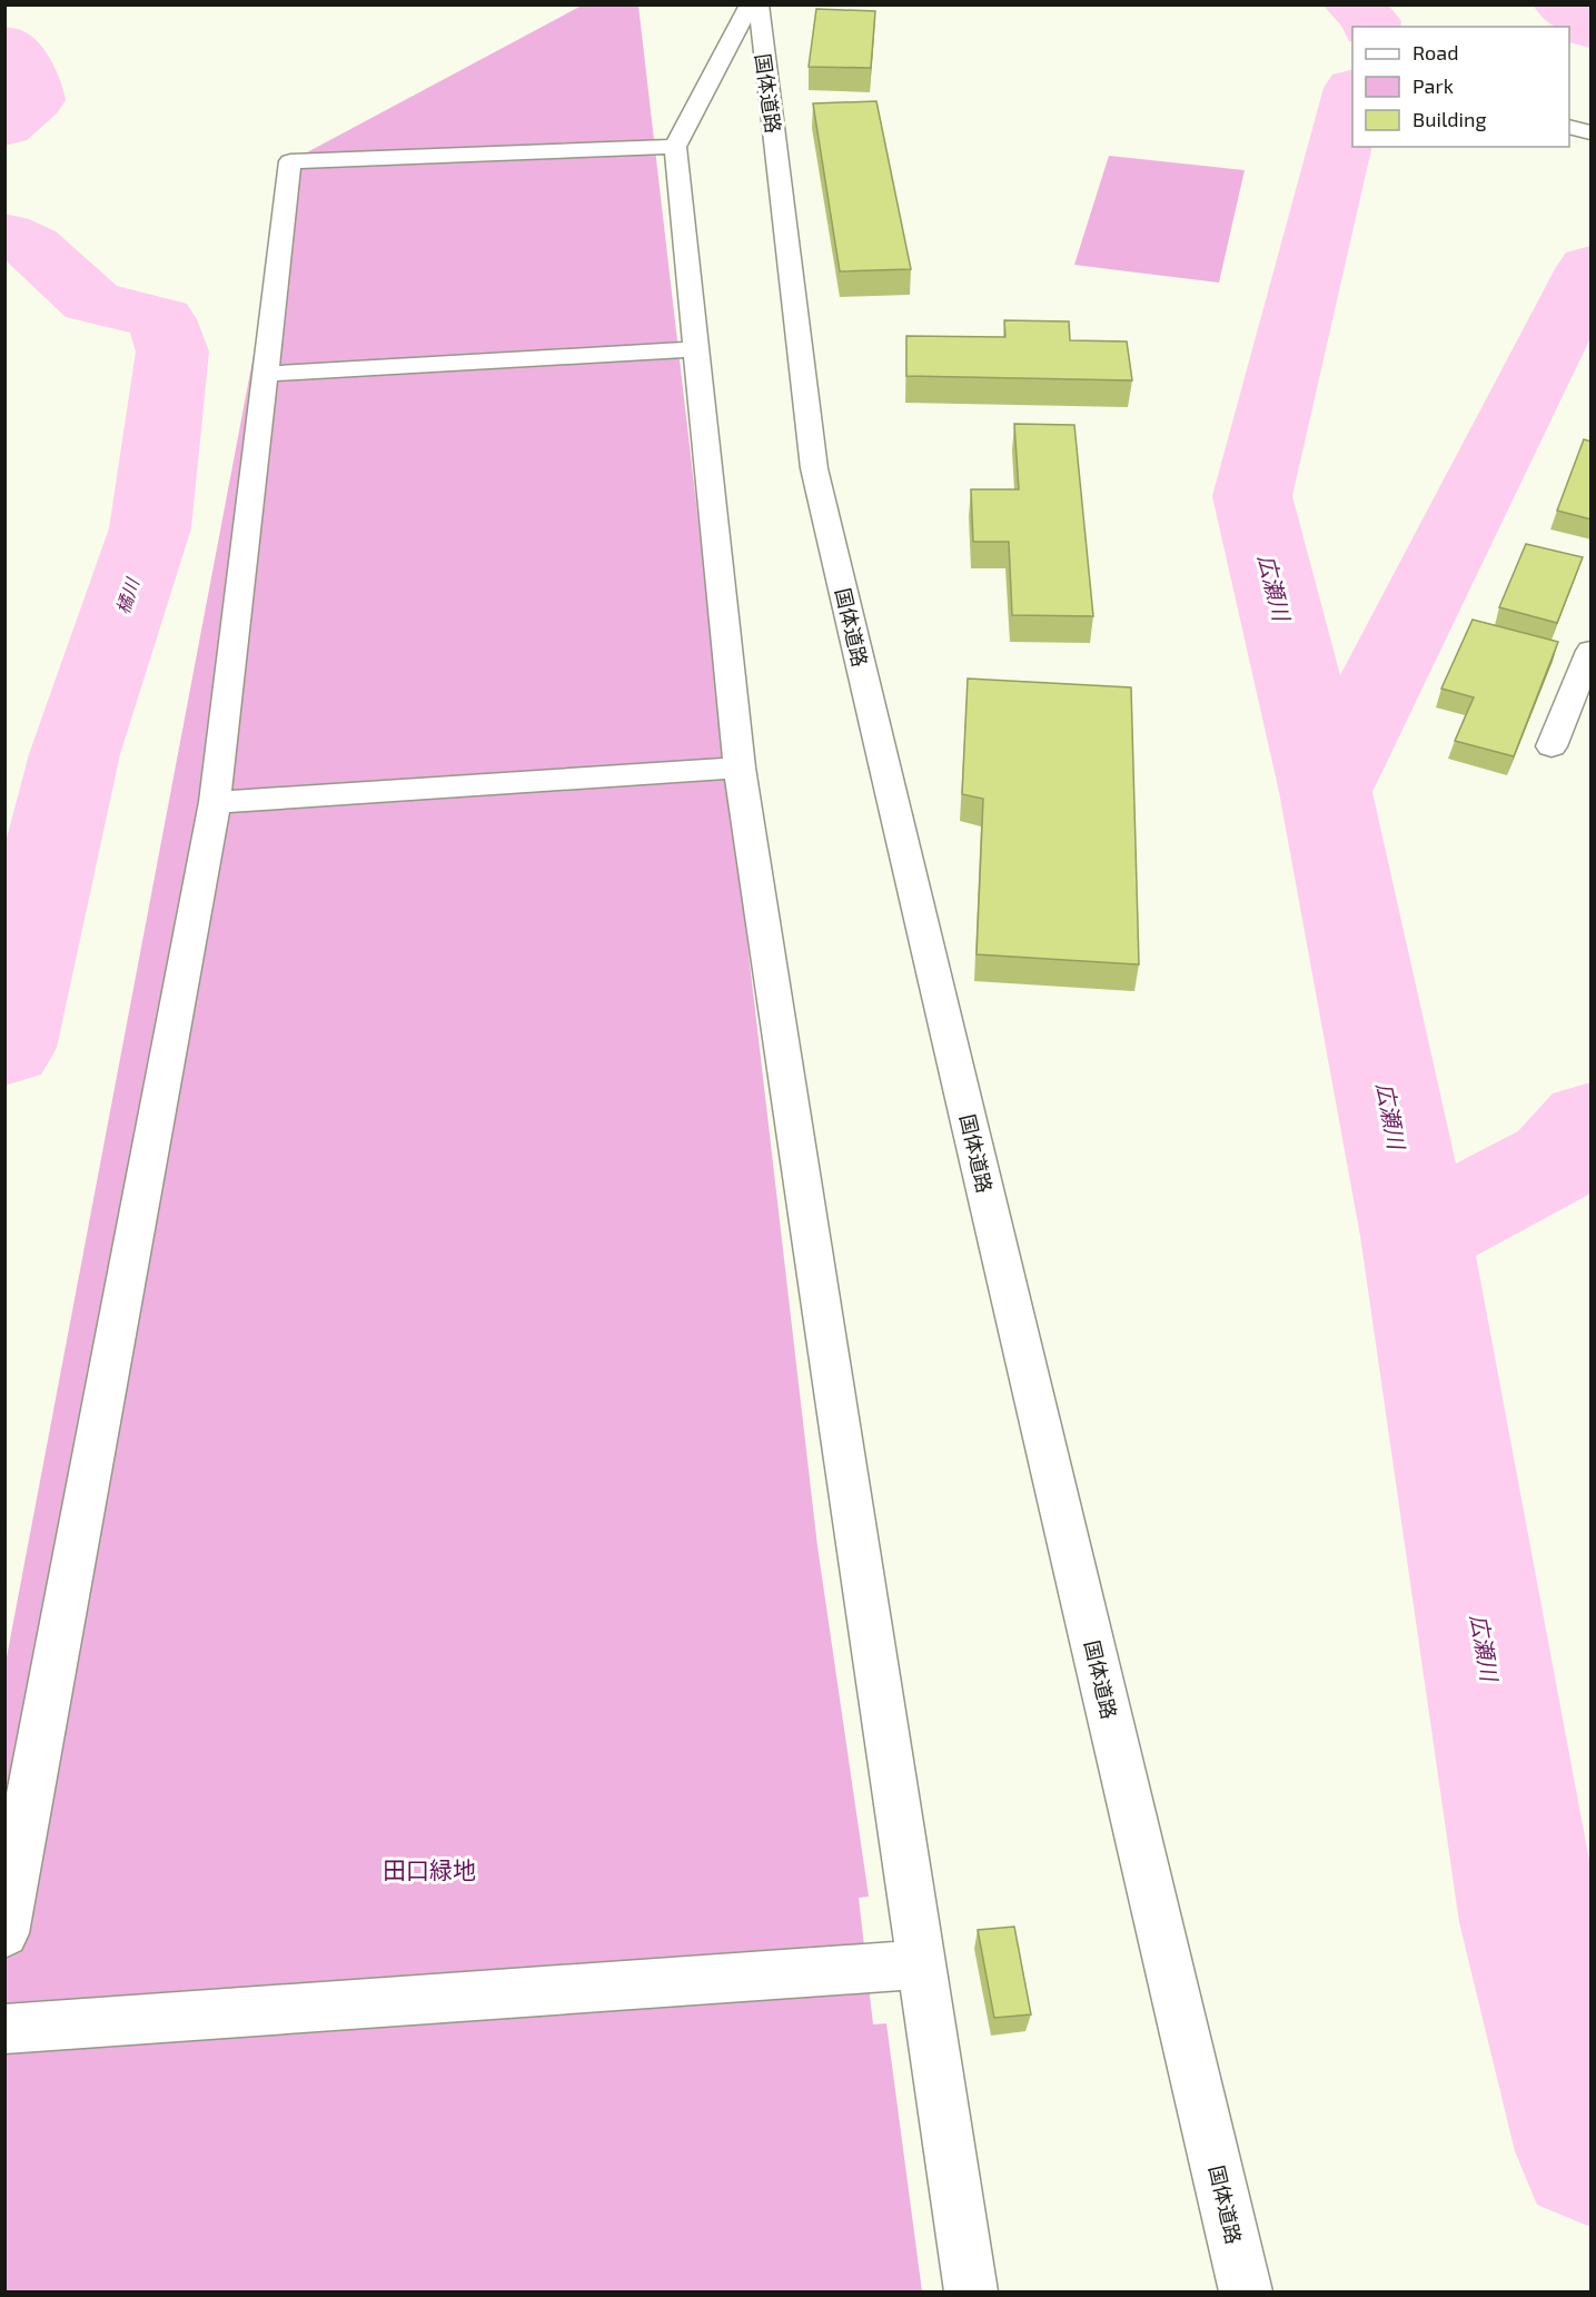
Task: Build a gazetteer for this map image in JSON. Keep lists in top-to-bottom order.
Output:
{
  "streets": {
    "street": ["国体道路"]
  },
  "water": ["広瀬川", "橘川"],
  "parks": ["田口緑地"],
  "legend": ["Road", "Park", "Building"]
}
